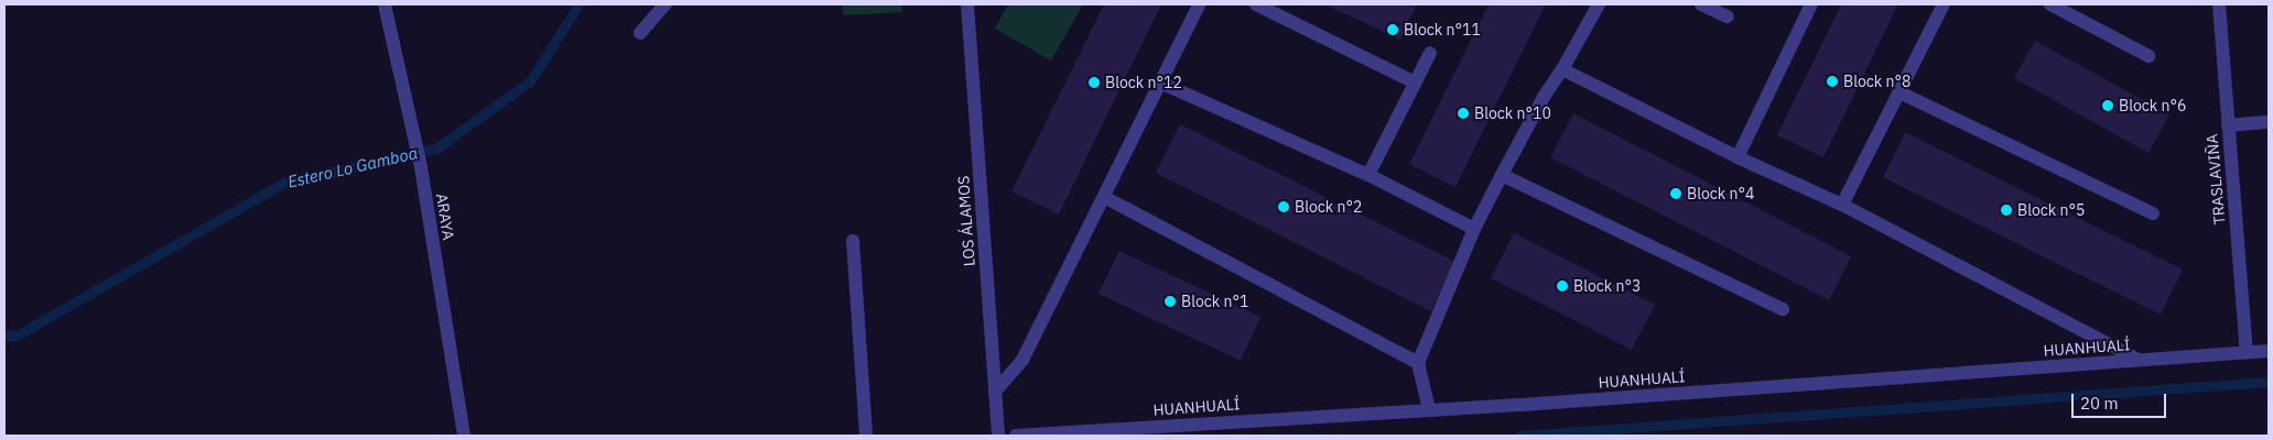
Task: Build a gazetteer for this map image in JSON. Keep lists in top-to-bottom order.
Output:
{
  "streets": {
    "street": [
      "TRASLAVIÑA",
      "ARAYA",
      "LOS ÁLAMOS",
      "HUANHUALÍ"
    ]
  },
  "crossings": [
    ["TRASLAVIÑA", "HUANHUALÍ"]
  ],
  "water": ["Estero Lo Gamboa"],
  "places": [
    "Block n°11",
    "Block n°8",
    "Block n°12",
    "Block n°6",
    "Block n°10",
    "Block n°4",
    "Block n°2",
    "Block n°5",
    "Block n°3",
    "Block n°1"
  ],
  "scale_bar": "20 m"
}
